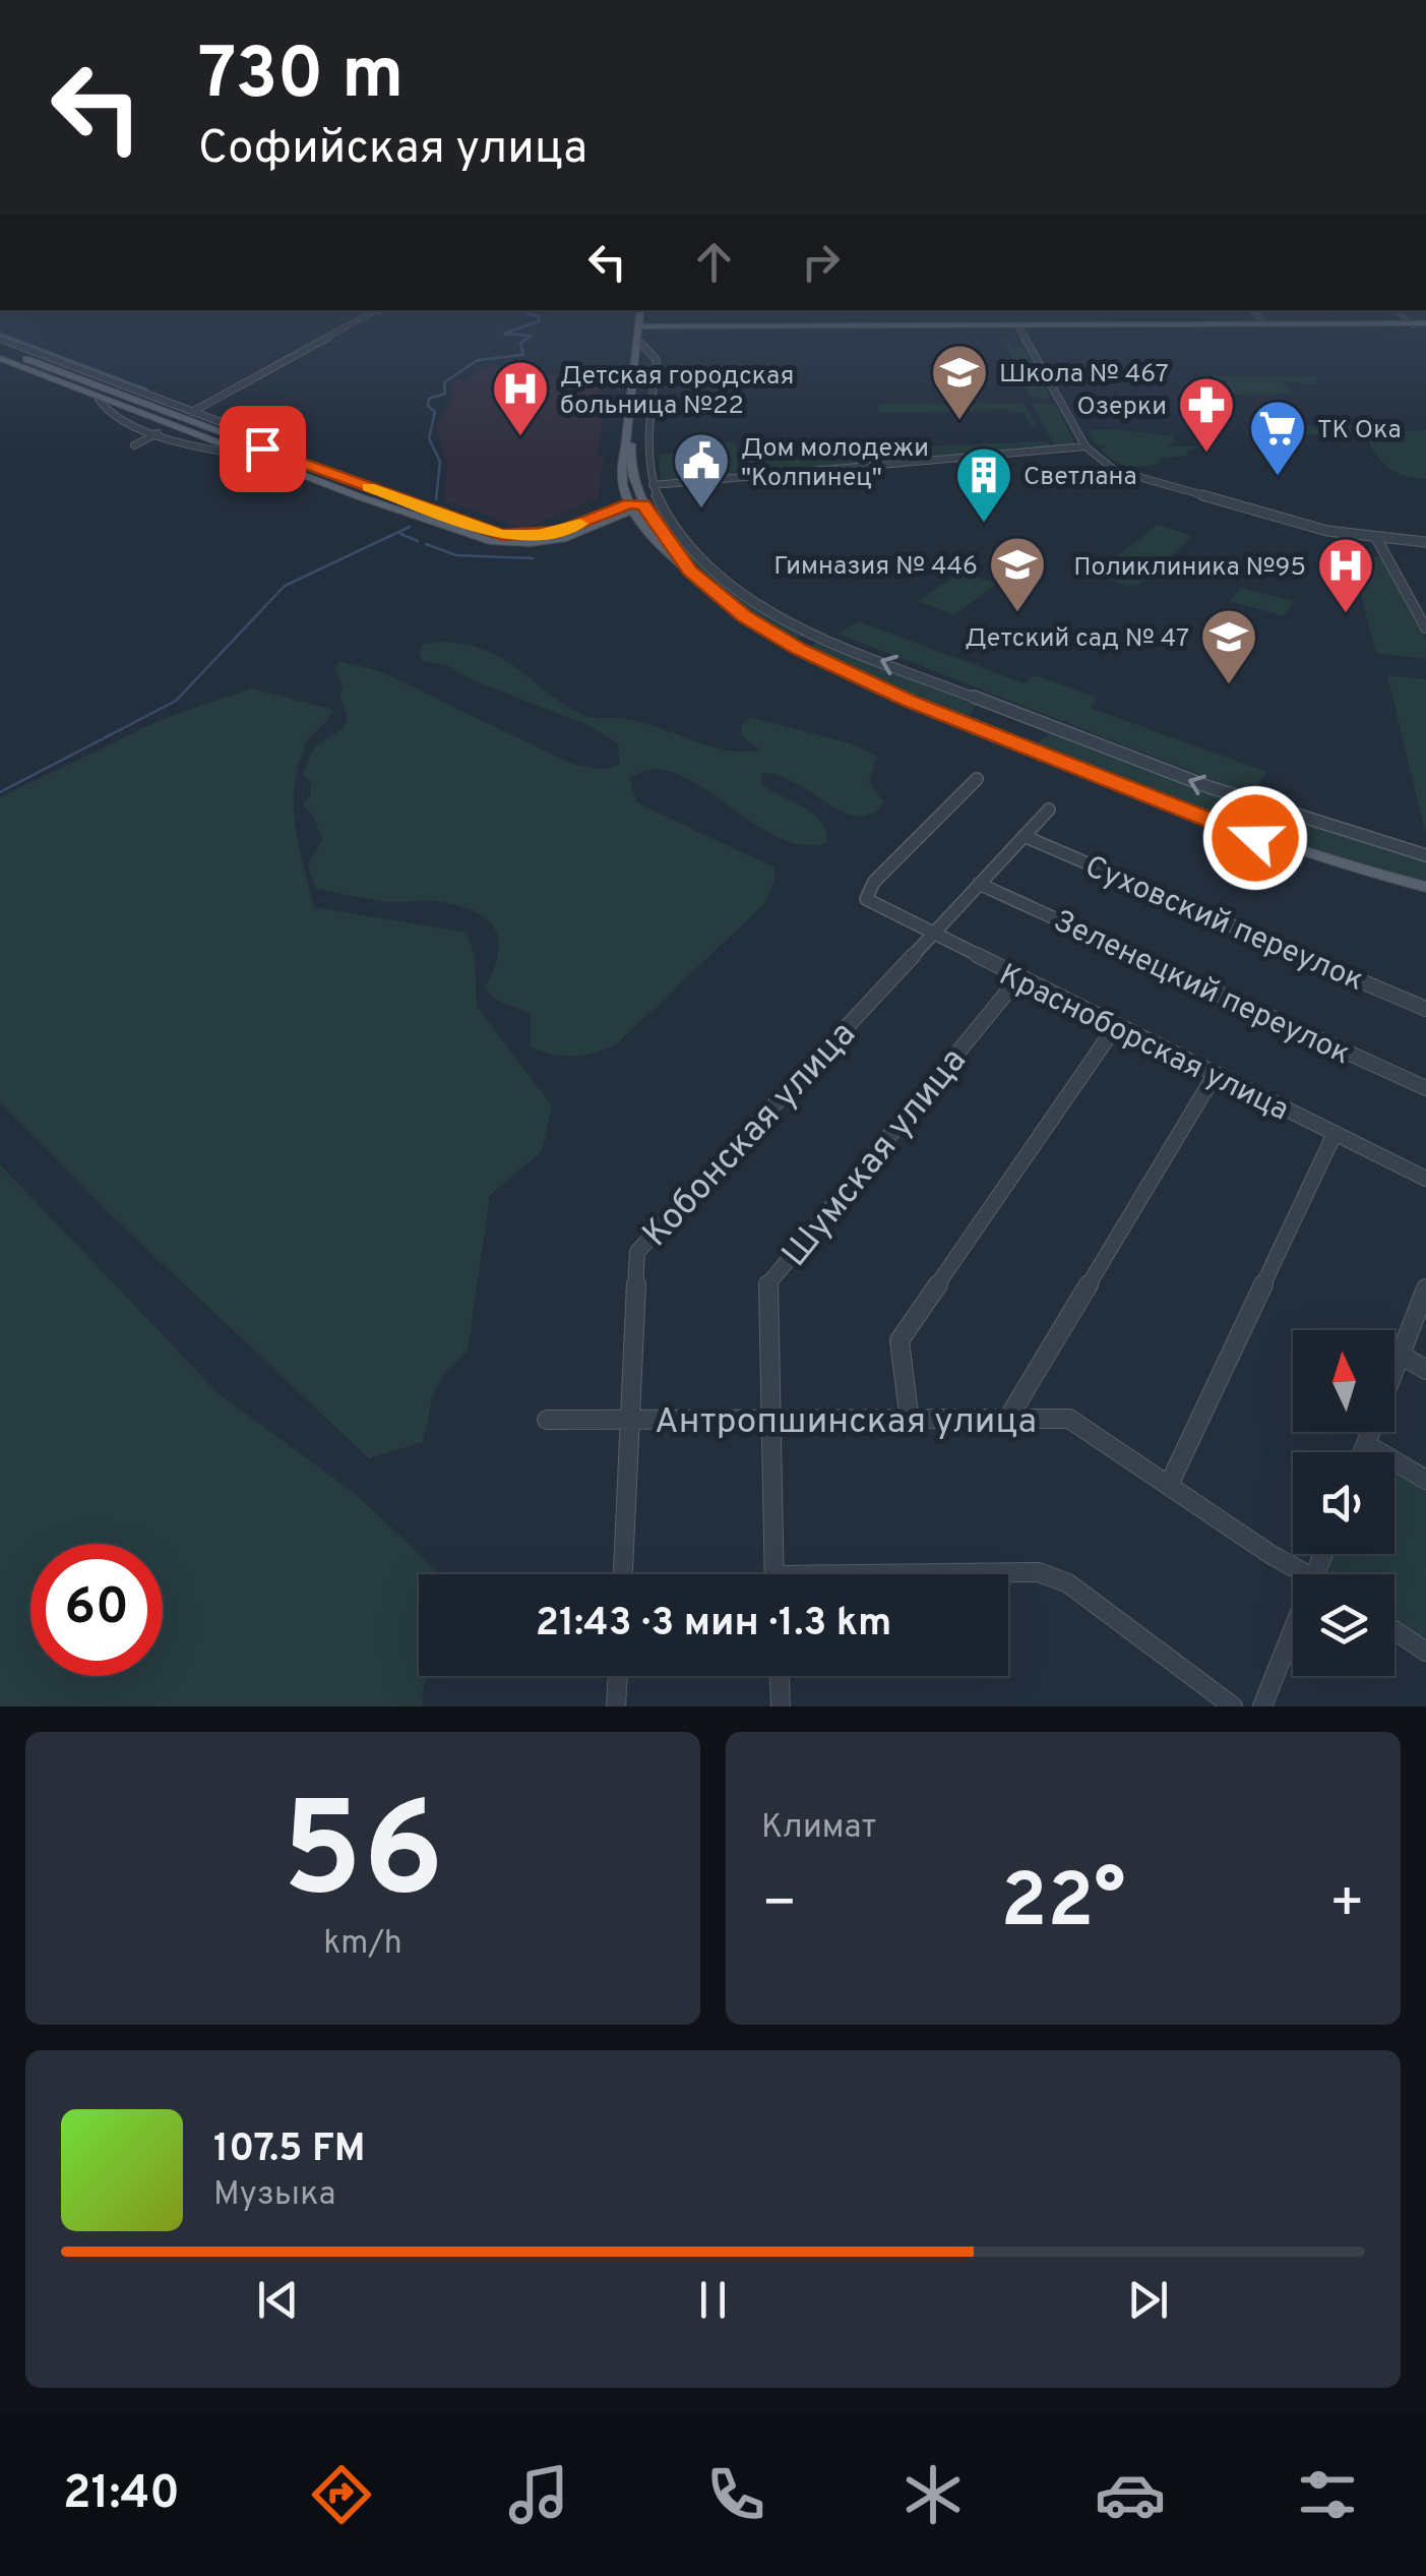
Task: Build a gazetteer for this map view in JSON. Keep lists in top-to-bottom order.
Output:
{
  "streets": {
    "street": [
      "Суховский переулок",
      "Зеленецкий переулок",
      "Красноборская улица",
      "Кобонская улица",
      "Шумская улица",
      "Антропшинская улица"
    ]
  },
  "crossings": [
    ["Суховский переулок", "Кобонская улица"],
    ["Зеленецкий переулок", "Кобонская улица"],
    ["Красноборская улица", "Кобонская улица"],
    ["Красноборская улица", "Шумская улица"],
    ["Кобонская улица", "Антропшинская улица"],
    ["Шумская улица", "Антропшинская улица"]
  ],
  "places": {
    "school or university": ["Школа № 467", "Гимназия № 446", "Детский сад № 47"],
    "hospital": ["Детская городская больница №22", "Поликлиника №95"],
    "pharmacy": ["Озерки"],
    "supermarket": ["ТК Ока"],
    "public building": ["Дом молодежи \"Колпинец\""],
    "building": ["Светлана"]
  },
  "north": "top",
  "page": {
    "turn": ["730 m", "Софийская улица"],
    "limit": "60",
    "trip": "21:43 · 3 мин · 1.3 km",
    "tile": [
      ["56", "km/h"],
      "Климат"
    ],
    "heat": ["−", "22°", "+"],
    "song": ["107.5 FM", "Музыка"],
    "tabs": "21:40"
  }
}
